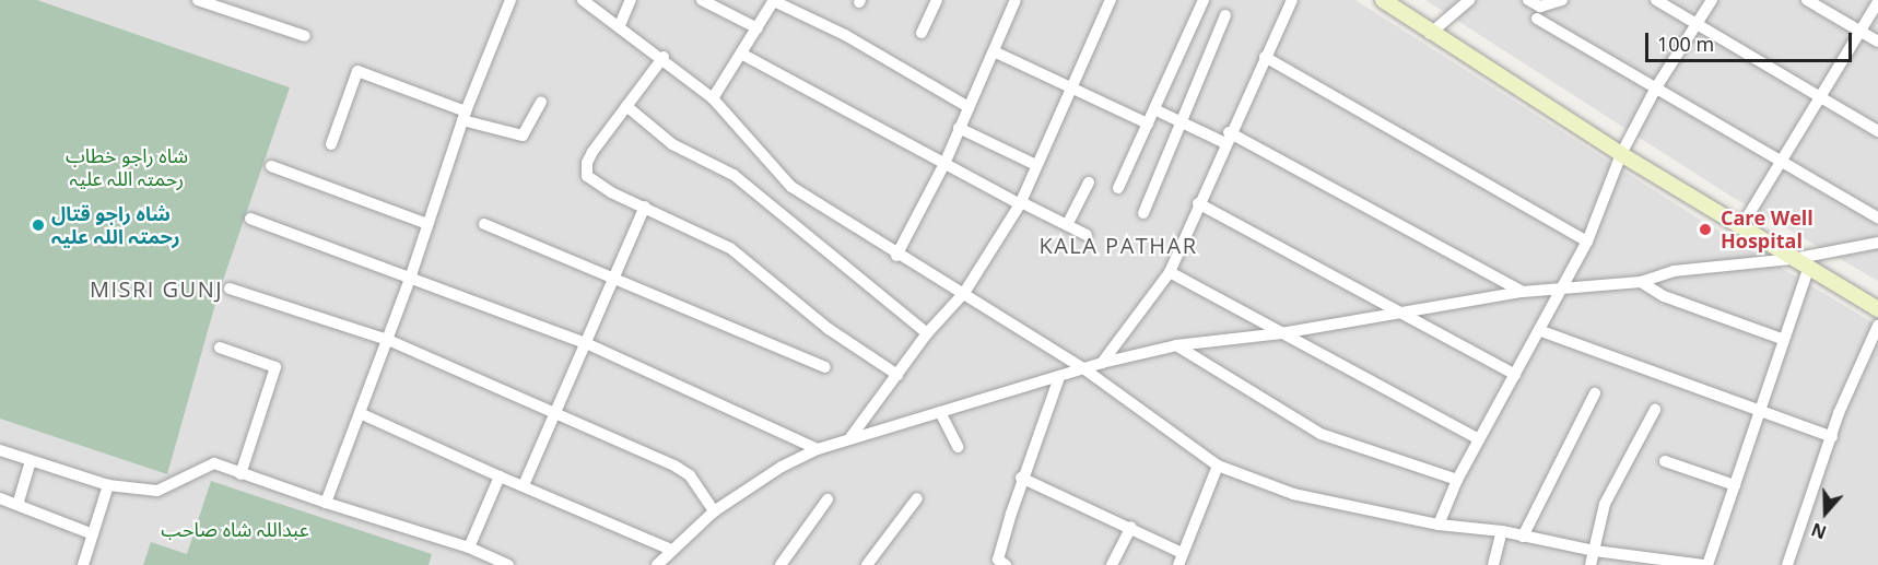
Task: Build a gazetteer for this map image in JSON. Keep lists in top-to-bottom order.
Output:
{
  "districts": ["KALA PATHAR", "MISRI GUNJ"],
  "parks": ["شاہ راجو خطاب رحمتہ اللہ علیہ", "عبداللہ شاہ صاحب"],
  "places": ["شاہ راجو قتال رحمتہ اللہ علیہ", "Care Well Hospital"],
  "scale_bar": "100 m",
  "north": "bottom"
}
